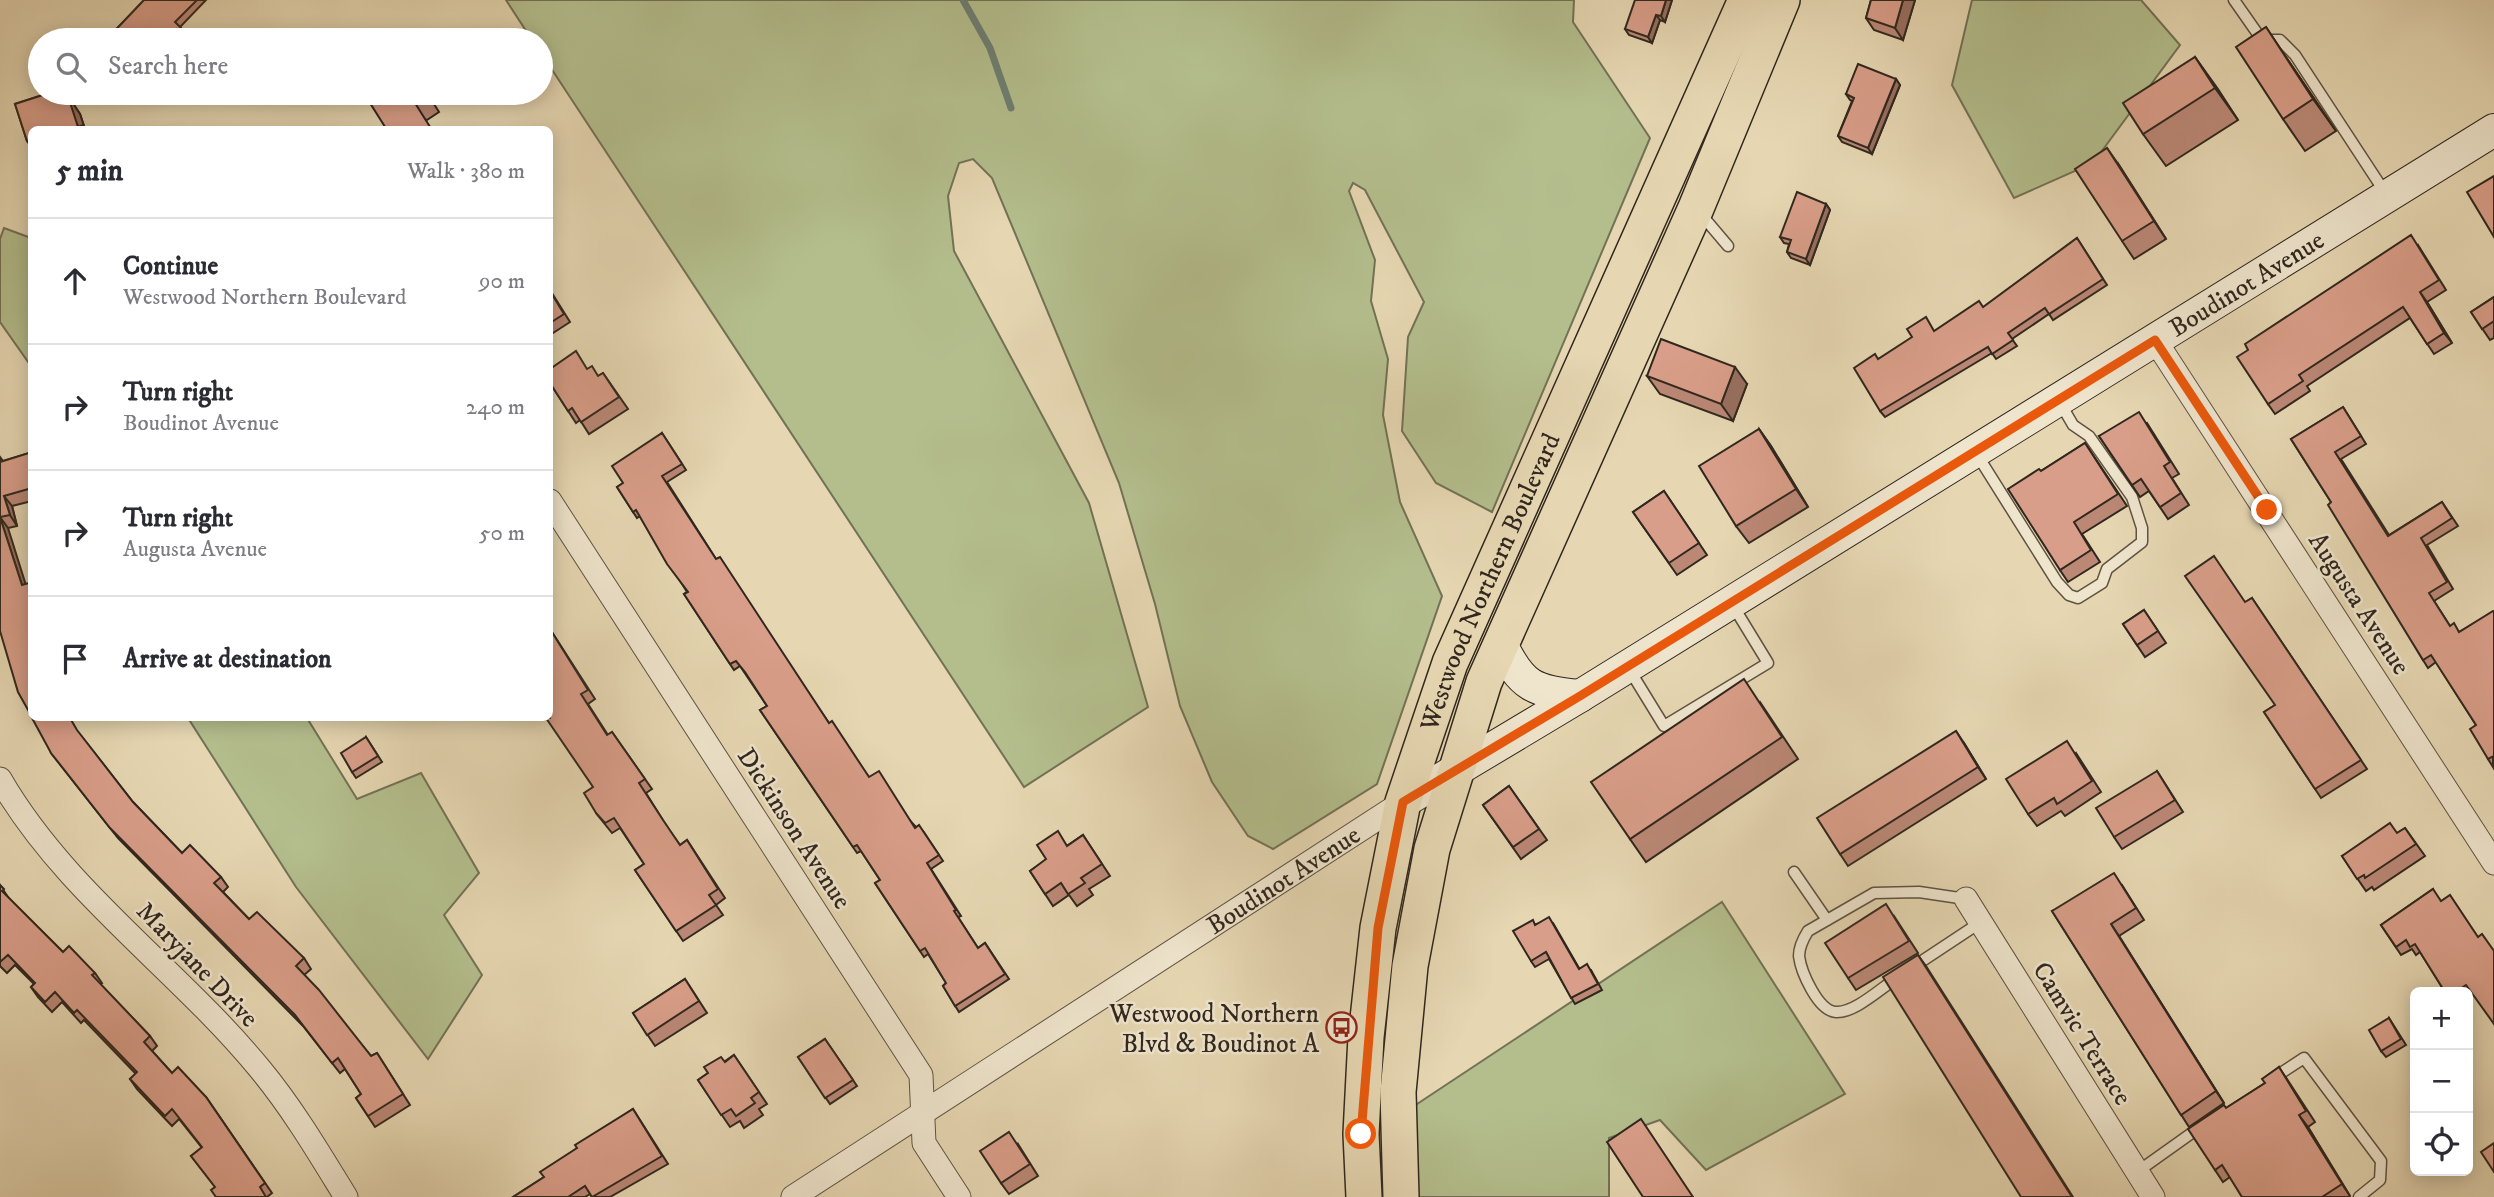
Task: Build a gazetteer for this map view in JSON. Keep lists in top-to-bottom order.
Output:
{
  "streets": {
    "main road": ["Westwood Northern Boulevard"],
    "street": [
      "Boudinot Avenue",
      "Augusta Avenue",
      "Dickinson Avenue",
      "Maryjane Drive",
      "Camvic Terrace"
    ]
  },
  "crossings": [
    ["Boudinot Avenue", "Westwood Northern Boulevard"],
    ["Boudinot Avenue", "Augusta Avenue"],
    ["Boudinot Avenue", "Dickinson Avenue"]
  ],
  "places": {
    "bus stop": ["Westwood Northern Blvd & Boudinot A"]
  },
  "page": {
    "search": "Search here",
    "heading": ["5 min", "Walk · 380 m"],
    "list": [
      ["Continue", "Westwood Northern Boulevard", "90 m"],
      ["Turn right", "Boudinot Avenue", "240 m"],
      ["Turn right", "Augusta Avenue", "50 m"],
      "Arrive at destination"
    ],
    "map_buttons": ["+", "−"]
  }
}
